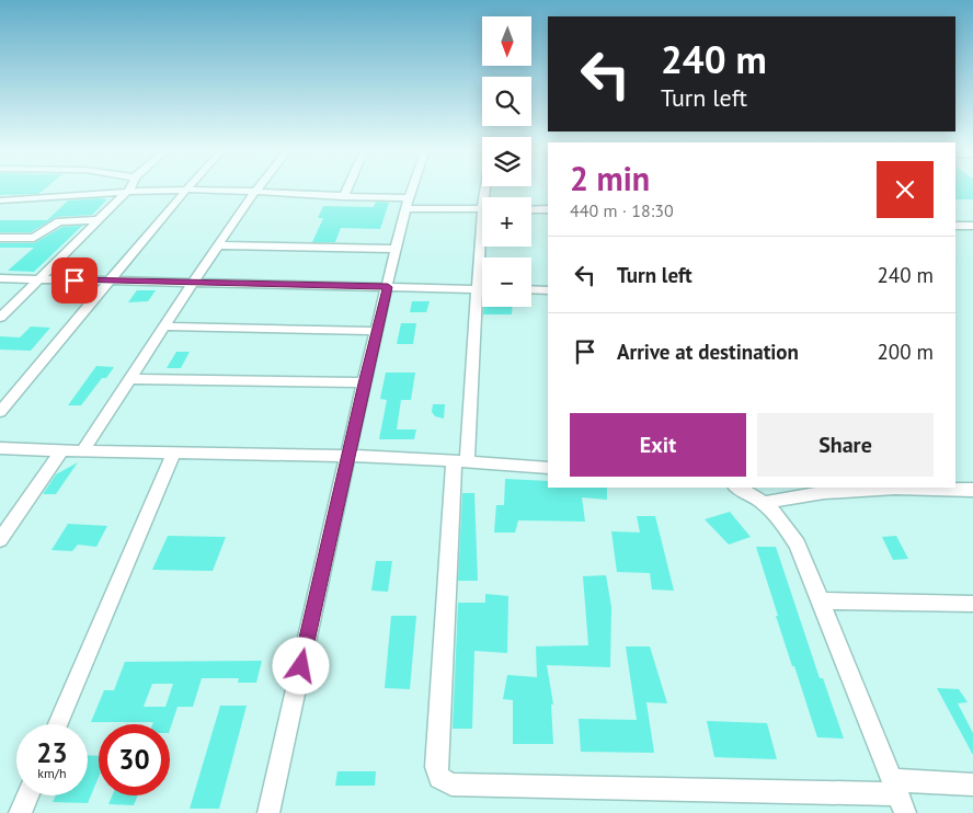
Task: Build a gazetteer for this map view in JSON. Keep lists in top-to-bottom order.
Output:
{
  "north": "bottom",
  "page": {
    "map_buttons": ["+", "−"],
    "turn": ["240 m", "Turn left"],
    "heading": ["2 min", "440 m · 18:30"],
    "list": [
      {
        "name": "Turn left",
        "value": "240 m"
      },
      {
        "name": "Arrive at destination",
        "value": "200 m"
      }
    ],
    "buttons": ["Exit", "Share"],
    "speed": "23 km/h",
    "limit": "30"
  }
}
